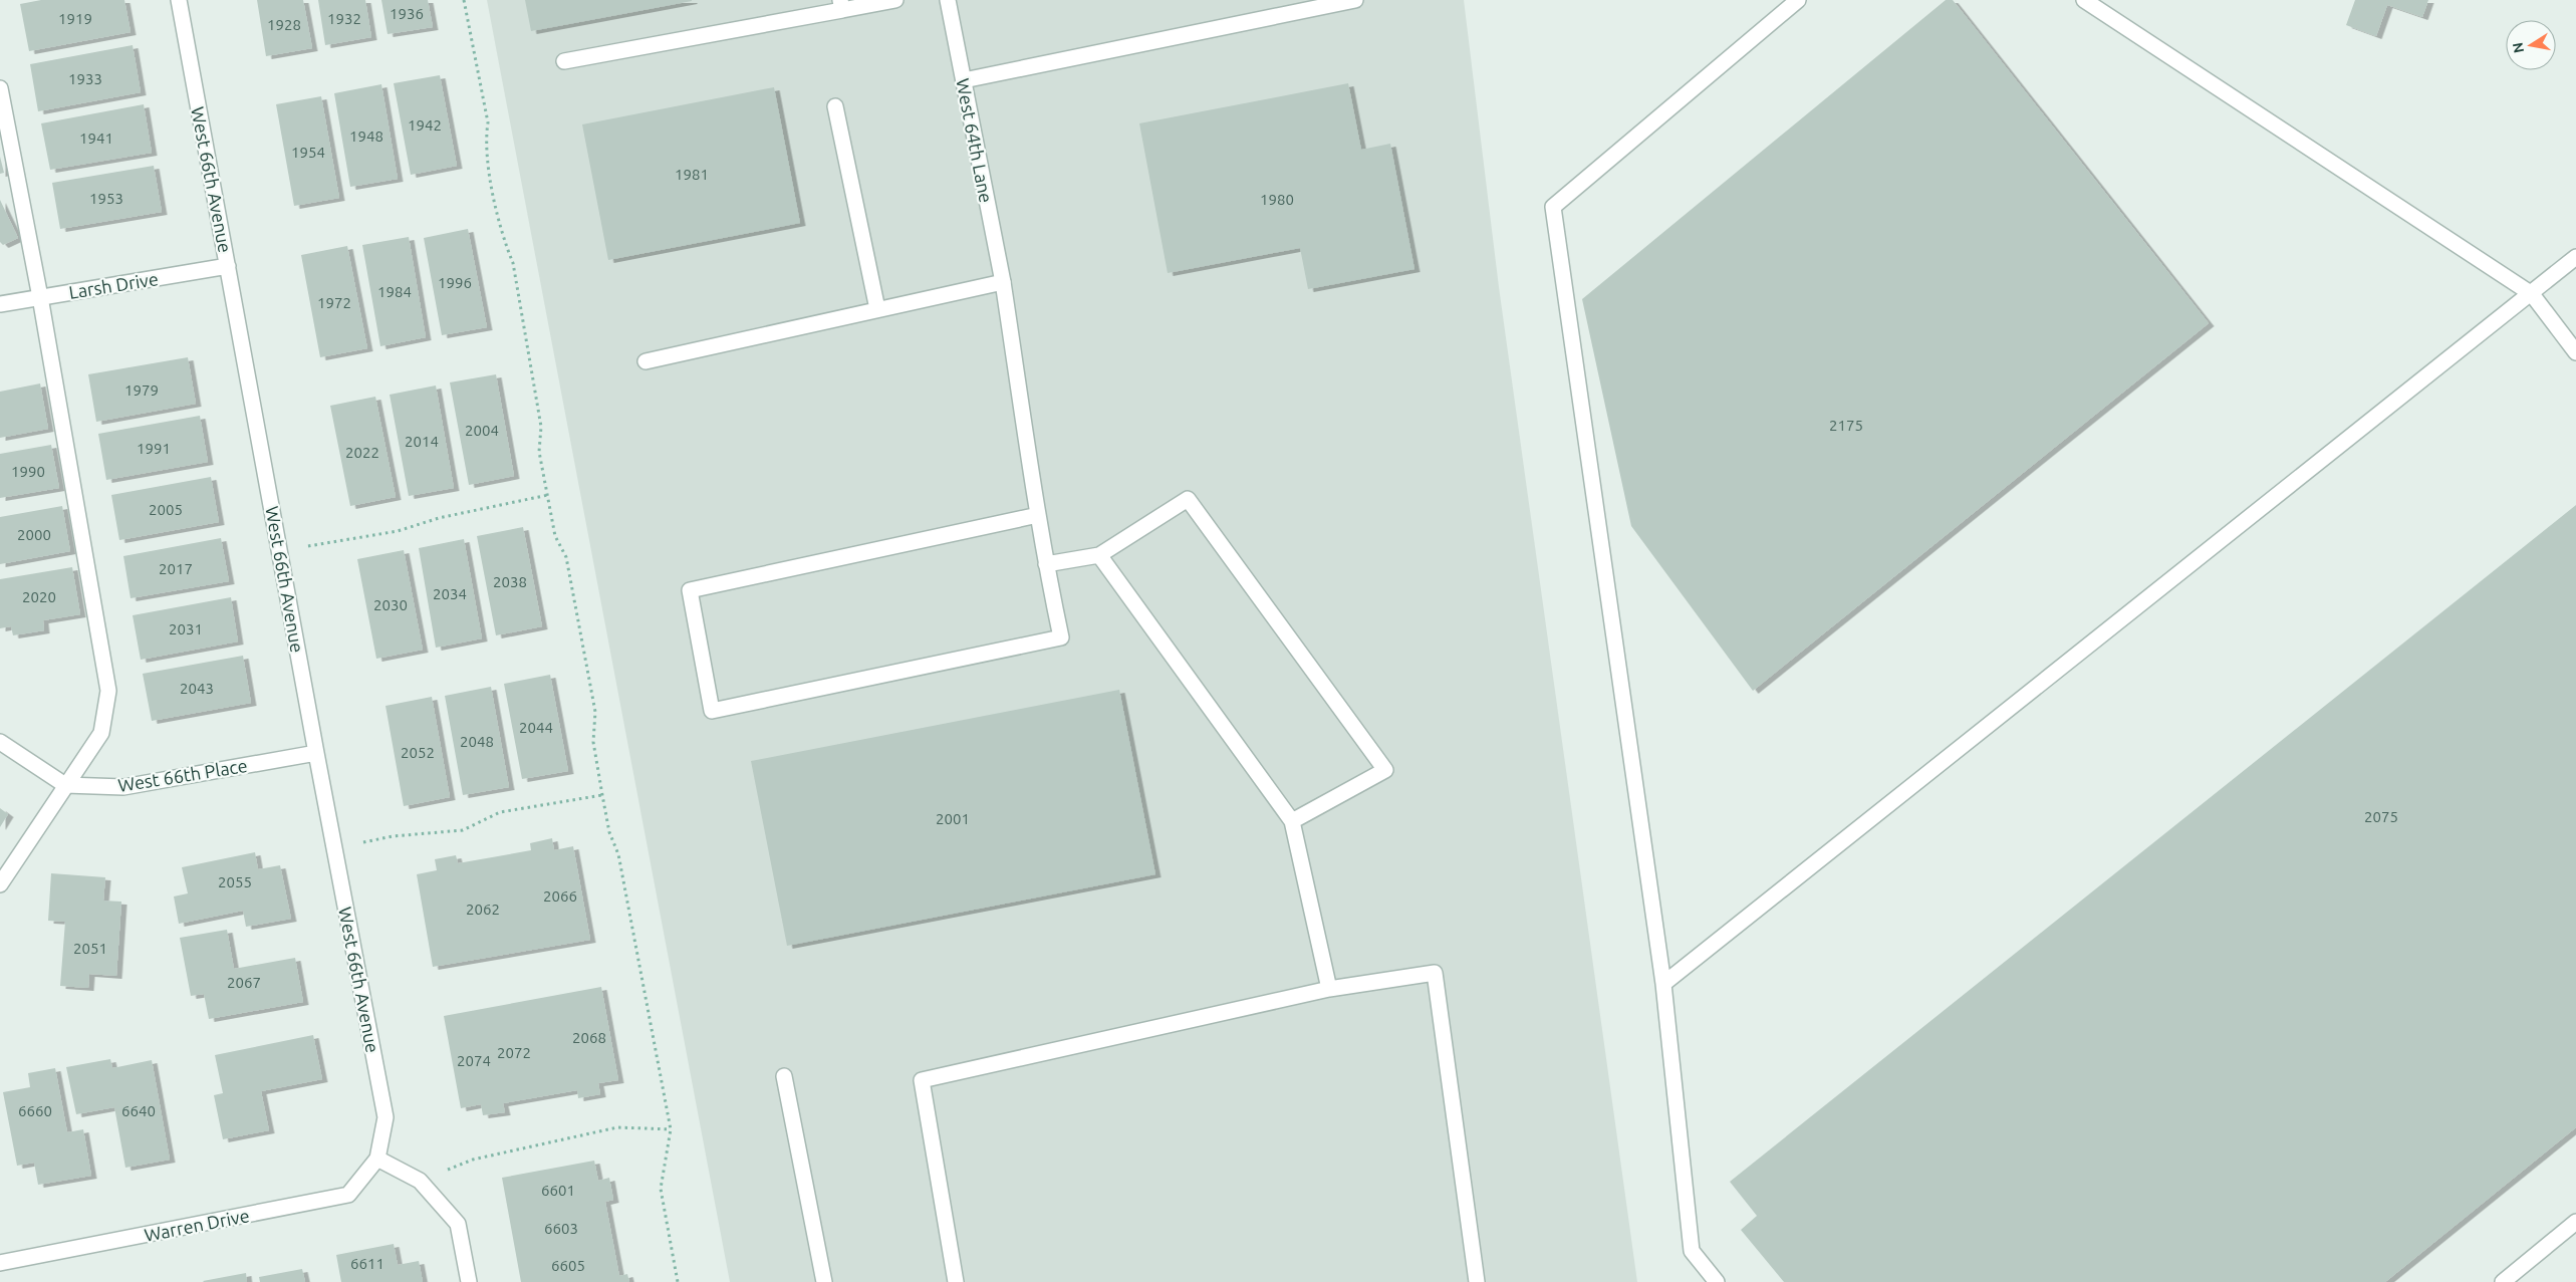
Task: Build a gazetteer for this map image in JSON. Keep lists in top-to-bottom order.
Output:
{
  "streets": {
    "street": [
      "West 64th Lane",
      "West 66th Avenue",
      "Larsh Drive",
      "West 66th Place",
      "Warren Drive"
    ]
  },
  "crossings": [
    ["West 66th Avenue", "Larsh Drive"],
    ["West 66th Avenue", "West 66th Place"],
    ["West 66th Avenue", "Warren Drive"]
  ],
  "house_numbers": [
    "1936",
    "1919",
    "1932",
    "1928",
    "1933",
    "1942",
    "1948",
    "1941",
    "1954",
    "1981",
    "1953",
    "1980",
    "1996",
    "1984",
    "1972",
    "1979",
    "2175",
    "2004",
    "2014",
    "1991",
    "2022",
    "1990",
    "2005",
    "2000",
    "2017",
    "2038",
    "2034",
    "2020",
    "2030",
    "2031",
    "2043",
    "2044",
    "2048",
    "2052",
    "2075",
    "2001",
    "2055",
    "2066",
    "2062",
    "2051",
    "2067",
    "2068",
    "2072",
    "2074",
    "6660",
    "6640",
    "6601",
    "6603",
    "6611",
    "6605"
  ],
  "north": "left"
}
